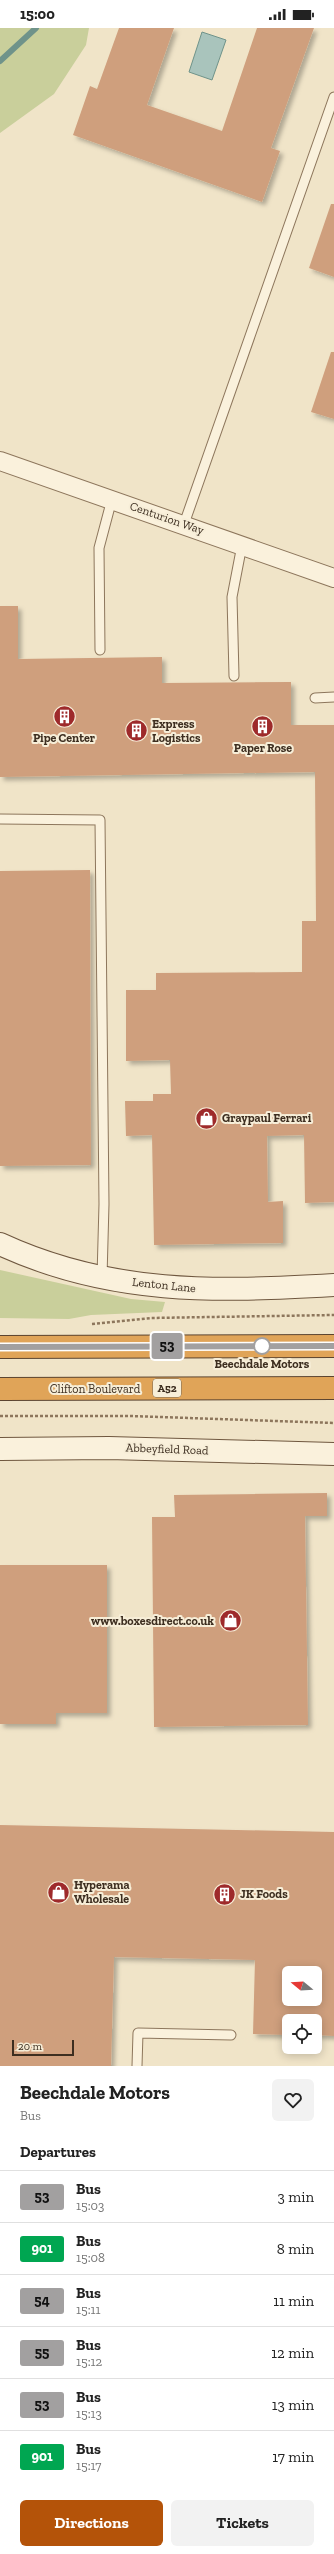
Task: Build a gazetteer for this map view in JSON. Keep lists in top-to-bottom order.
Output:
{
  "streets": {
    "highway": ["A52", "Clifton Boulevard"],
    "street": ["Centurion Way", "Lenton Lane", "Abbeyfield Road"]
  },
  "places": {
    "building": [
      "Pipe Center",
      "Paper Rose",
      "Express Logistics",
      "JK Foods"
    ],
    "shop": ["Graypaul Ferrari", "www.boxesdirect.co.uk", "Hyperama Wholesale"],
    "other": ["Beechdale Motors"]
  },
  "lines": ["bus line 53"],
  "scale_bar": "20 m",
  "north": "left",
  "page": {
    "status": "15:00",
    "on_map": "53",
    "scale": "20 m",
    "heading": [
      ["Beechdale Motors", "Bus"],
      "Departures"
    ],
    "list": [
      {
        "mark": "53",
        "name": "Bus",
        "note": "15:03",
        "value": "3 min"
      },
      {
        "mark": "901",
        "name": "Bus",
        "note": "15:08",
        "value": "8 min"
      },
      {
        "mark": "54",
        "name": "Bus",
        "note": "15:11",
        "value": "11 min"
      },
      {
        "mark": "55",
        "name": "Bus",
        "note": "15:12",
        "value": "12 min"
      },
      {
        "mark": "53",
        "name": "Bus",
        "note": "15:13",
        "value": "13 min"
      },
      {
        "mark": "901",
        "name": "Bus",
        "note": "15:17",
        "value": "17 min"
      }
    ],
    "buttons": ["Directions", "Tickets"]
  }
}
